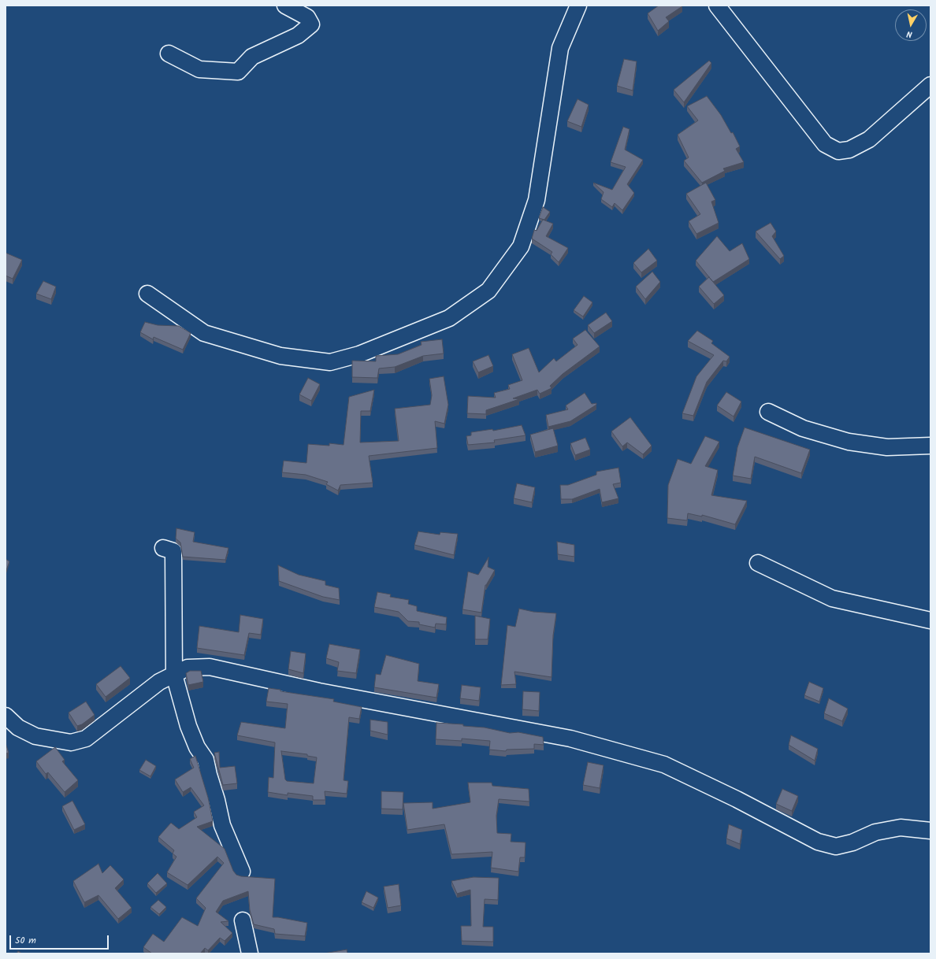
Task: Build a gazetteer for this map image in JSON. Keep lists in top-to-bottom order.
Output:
{
  "scale_bar": "50 m",
  "north": "bottom"
}
